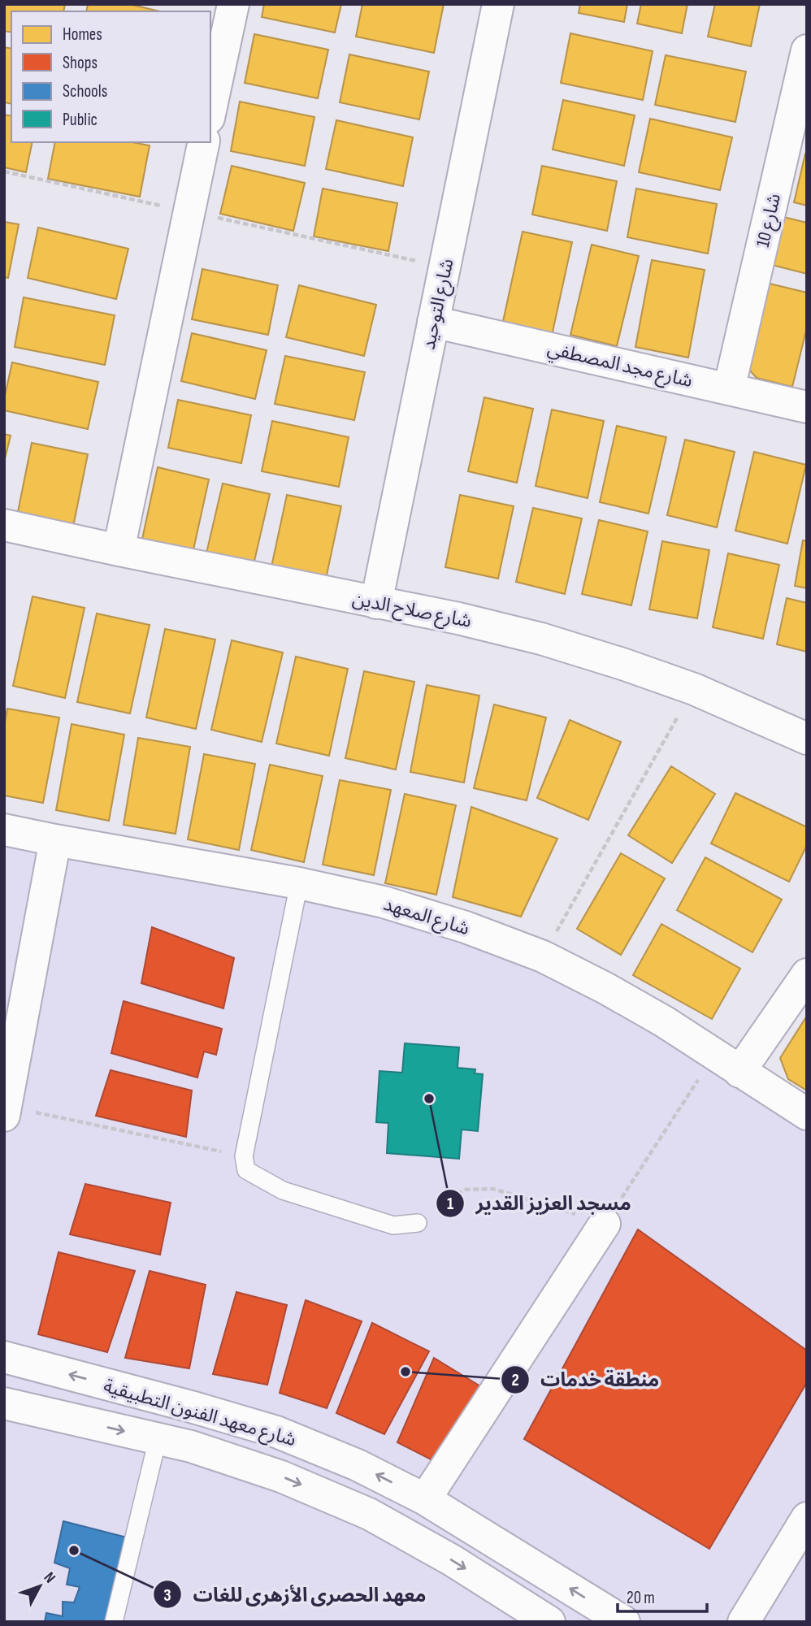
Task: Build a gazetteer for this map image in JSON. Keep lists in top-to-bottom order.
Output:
{
  "streets": {
    "street": [
      "شارع 10",
      "شارع التوحيد",
      "شارع مجد المصطفي",
      "شارع صلاح الدين",
      "شارع المعهد",
      "شارع معهد الفنون التطبيقية"
    ]
  },
  "crossings": [
    ["شارع 10", "شارع مجد المصطفي"],
    ["شارع التوحيد", "شارع مجد المصطفي"],
    ["شارع التوحيد", "شارع صلاح الدين"]
  ],
  "places": ["مسجد العزيز القدير", "منطقة خدمات", "معهد الحصرى الأزهرى للغات"],
  "legend": [
    "Homes",
    "Shops",
    "Schools",
    "Public"
  ],
  "scale_bar": "20 m",
  "north": "top right"
}
